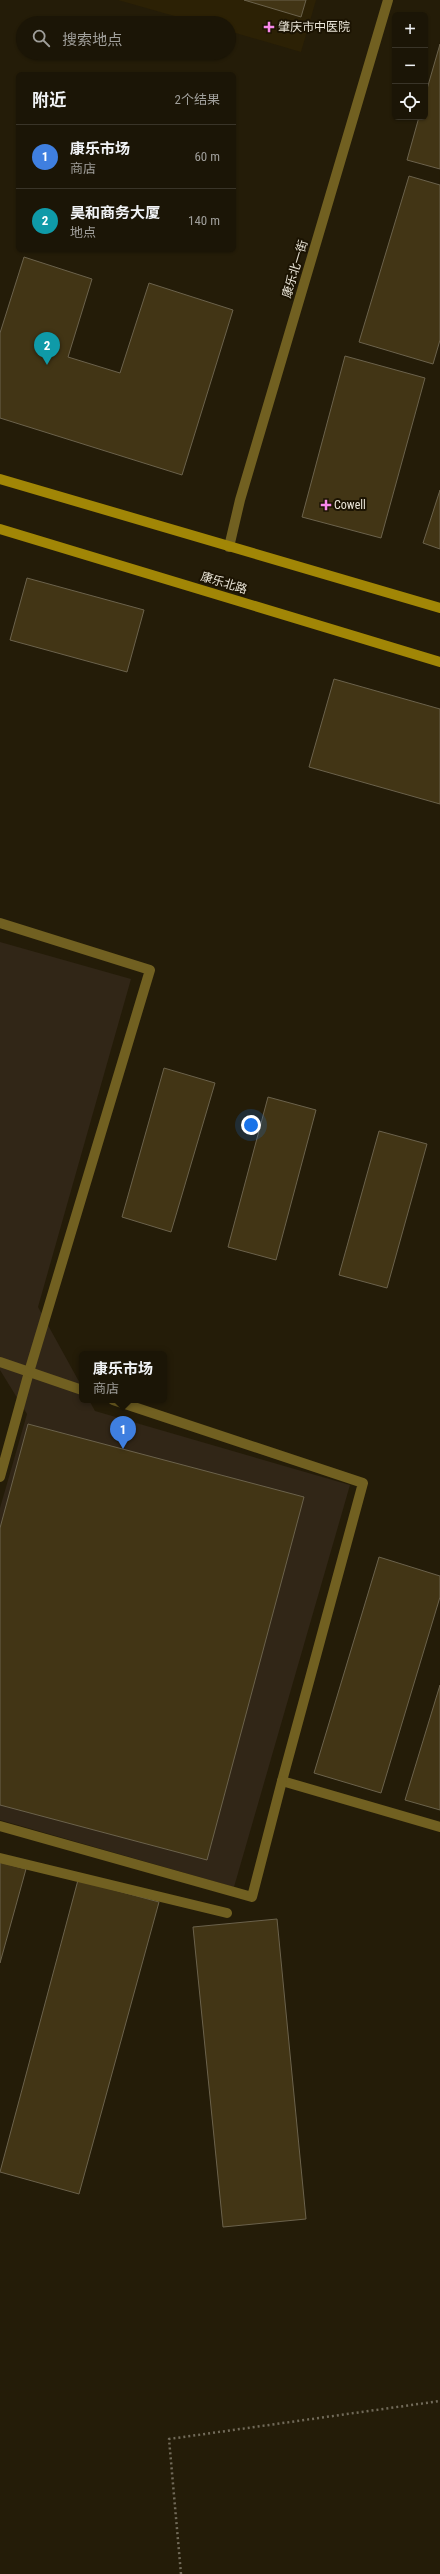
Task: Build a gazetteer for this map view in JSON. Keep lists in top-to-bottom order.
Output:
{
  "streets": {
    "main road": ["康乐北路"],
    "street": ["康乐北一街"]
  },
  "places": {
    "health": ["肇庆市中医院", "Cowell"]
  },
  "page": {
    "map_buttons": ["+", "−"],
    "search": "搜索地点",
    "heading": ["附近", "2个结果"],
    "list": [
      {
        "mark": "1",
        "name": "康乐市场",
        "note": "商店",
        "value": "60 m"
      },
      {
        "mark": "2",
        "name": "昊和商务大厦",
        "note": "地点",
        "value": "140 m"
      }
    ],
    "pins": ["2", "1"],
    "popup": ["康乐市场", "商店"]
  }
}
